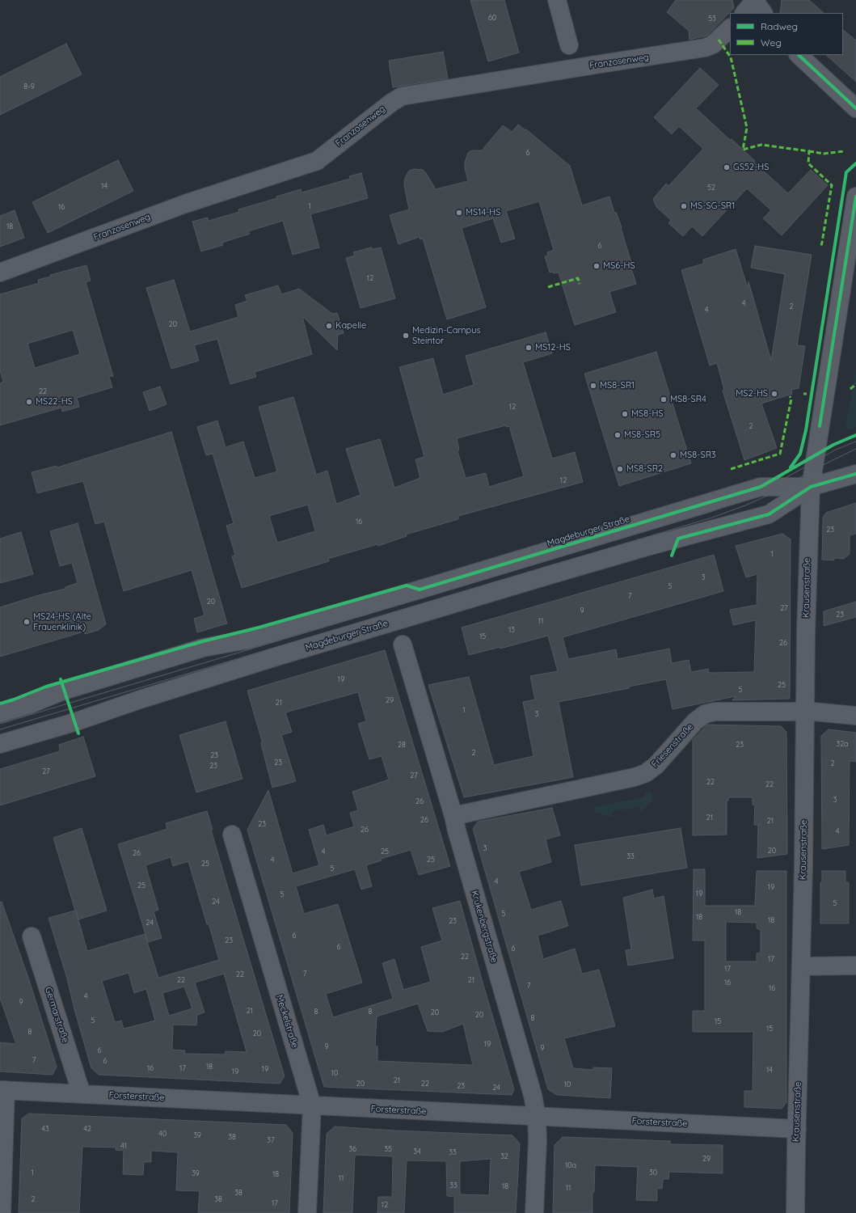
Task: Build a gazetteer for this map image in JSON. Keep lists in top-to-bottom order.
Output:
{
  "streets": {
    "street": [
      "Franzosenweg",
      "Magdeburger Straße",
      "Krausenstraße",
      "Friesenstraße",
      "Krukenbergstraße",
      "Germarstraße",
      "Meckelstraße",
      "Forsterstraße"
    ]
  },
  "crossings": [
    ["Magdeburger Straße", "Krausenstraße"],
    ["Krausenstraße", "Friesenstraße"],
    ["Krausenstraße", "Forsterstraße"],
    ["Friesenstraße", "Krukenbergstraße"],
    ["Krukenbergstraße", "Forsterstraße"],
    ["Germarstraße", "Forsterstraße"],
    ["Meckelstraße", "Forsterstraße"]
  ],
  "places": [
    "GS52-HS",
    "MS-SG-SR1",
    "MS14-HS",
    "MS6-HS",
    "Kapelle",
    "Medizin-Campus Steintor",
    "MS12-HS",
    "MS8-SR1",
    "MS2-HS",
    "MS8-SR4",
    "MS22-HS",
    "MS8-HS",
    "MS8-SR5",
    "MS8-SR3",
    "MS8-SR2",
    "MS24-HS (Alte Frauenklinik)"
  ],
  "house_numbers": [
    "60",
    "53",
    "8-9",
    "6",
    "14",
    "52",
    "1",
    "16",
    "18",
    "6",
    "12",
    "4",
    "2",
    "4",
    "20",
    "22",
    "12",
    "2",
    "12",
    "16",
    "23",
    "1",
    "3",
    "5",
    "7",
    "20",
    "27",
    "9",
    "23",
    "11",
    "13",
    "15",
    "26",
    "19",
    "25",
    "5",
    "29",
    "21",
    "1",
    "3",
    "32a",
    "28",
    "23",
    "2",
    "23",
    "23",
    "2",
    "23",
    "27",
    "27",
    "22",
    "22",
    "3",
    "26",
    "21",
    "26",
    "21",
    "23",
    "26",
    "4",
    "3",
    "20",
    "4",
    "25",
    "26",
    "33",
    "4",
    "25",
    "25",
    "5",
    "4",
    "25",
    "19",
    "19",
    "5",
    "24",
    "5",
    "18",
    "5",
    "18",
    "18",
    "23",
    "24",
    "6",
    "23",
    "6",
    "6",
    "22",
    "17",
    "17",
    "7",
    "22",
    "22",
    "21",
    "16",
    "7",
    "16",
    "4",
    "9",
    "21",
    "8",
    "8",
    "20",
    "20",
    "8",
    "5",
    "15",
    "15",
    "8",
    "20",
    "19",
    "9",
    "9",
    "6",
    "7",
    "6",
    "18",
    "16",
    "17",
    "19",
    "14",
    "19",
    "10",
    "21",
    "20",
    "22",
    "10",
    "23",
    "24",
    "43",
    "42",
    "40",
    "39",
    "38",
    "37",
    "41",
    "36",
    "35",
    "34",
    "33",
    "32",
    "29",
    "10a",
    "1",
    "30",
    "39",
    "18",
    "11",
    "33",
    "18",
    "11",
    "38",
    "2",
    "38",
    "17",
    "12"
  ],
  "legend": ["Radweg", "Weg"]
}
